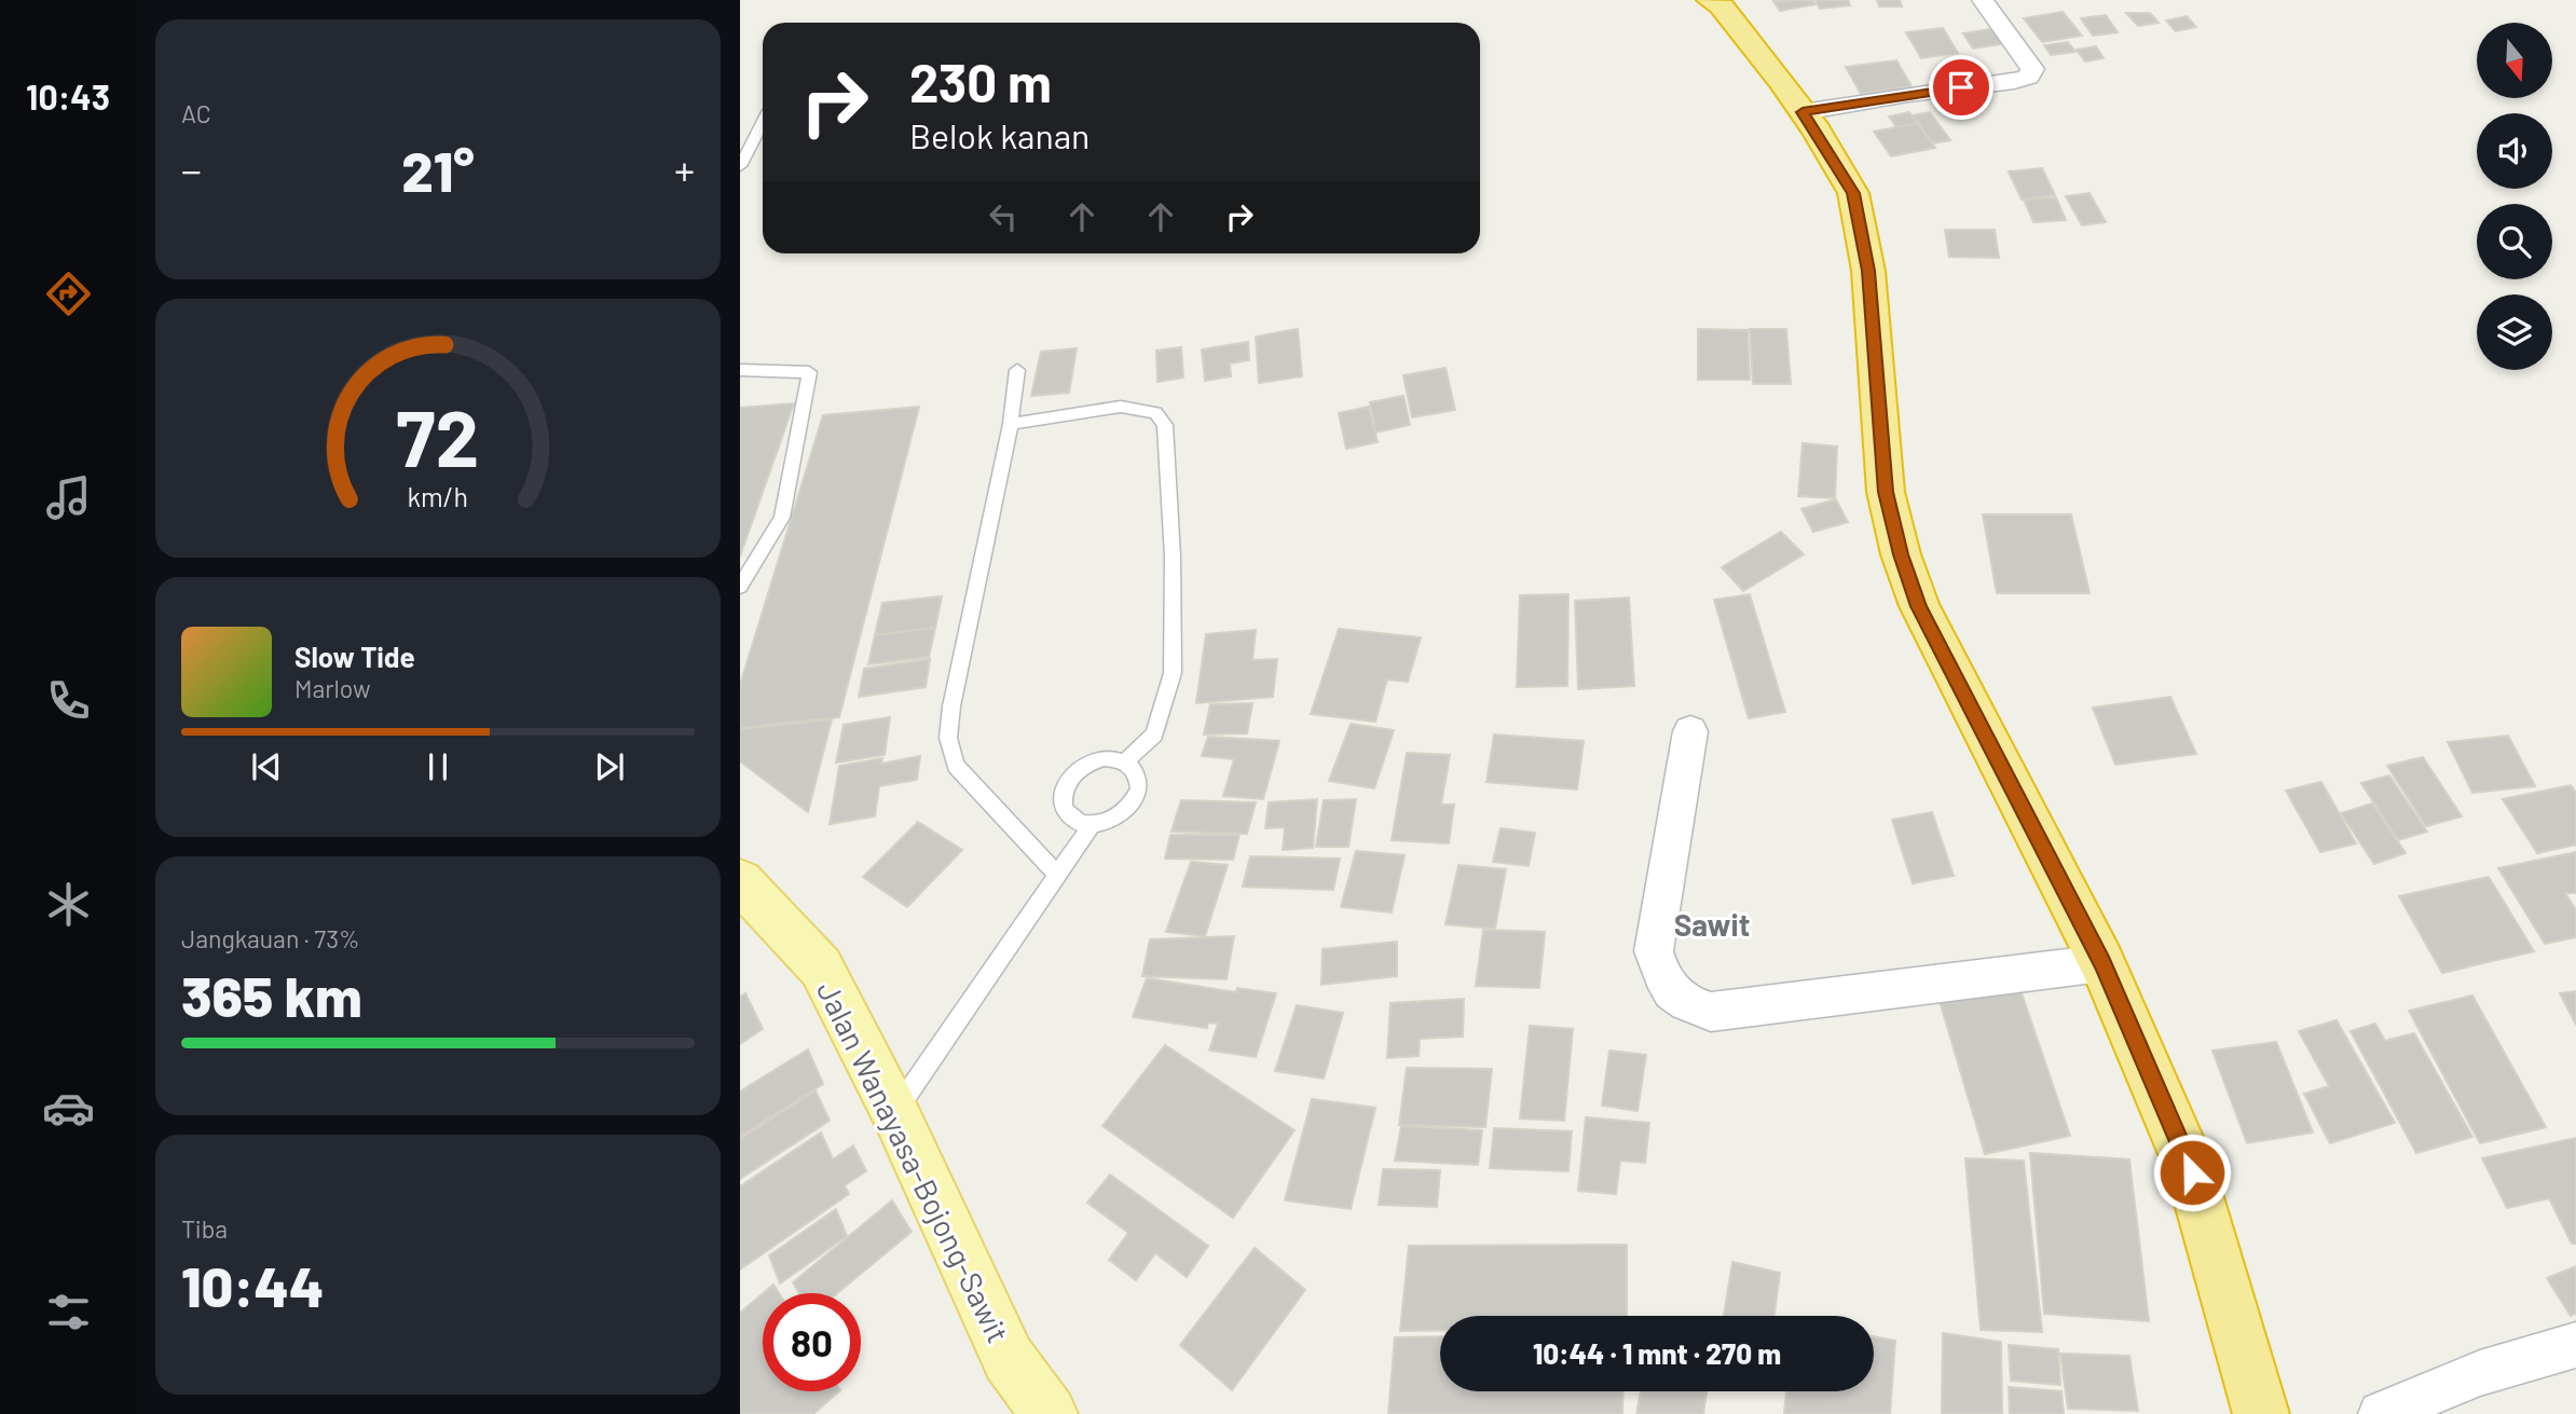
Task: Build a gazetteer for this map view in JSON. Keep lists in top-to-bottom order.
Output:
{
  "streets": {
    "main road": ["Jalan Wanayasa-Bojong-Sawit"]
  },
  "districts": ["Sawit"],
  "north": "bottom",
  "page": {
    "tabs": "10:43",
    "tile": [
      "AC",
      ["Jangkauan · 73%", "365 km"],
      ["Tiba", "10:44"]
    ],
    "turn": ["230 m", "Belok kanan"],
    "heat": ["−", "21°", "+"],
    "song": ["Slow Tide", "Marlow"],
    "limit": "80",
    "trip": "10:44 · 1 mnt · 270 m",
    "gauge": ["72", "km/h"]
  }
}
